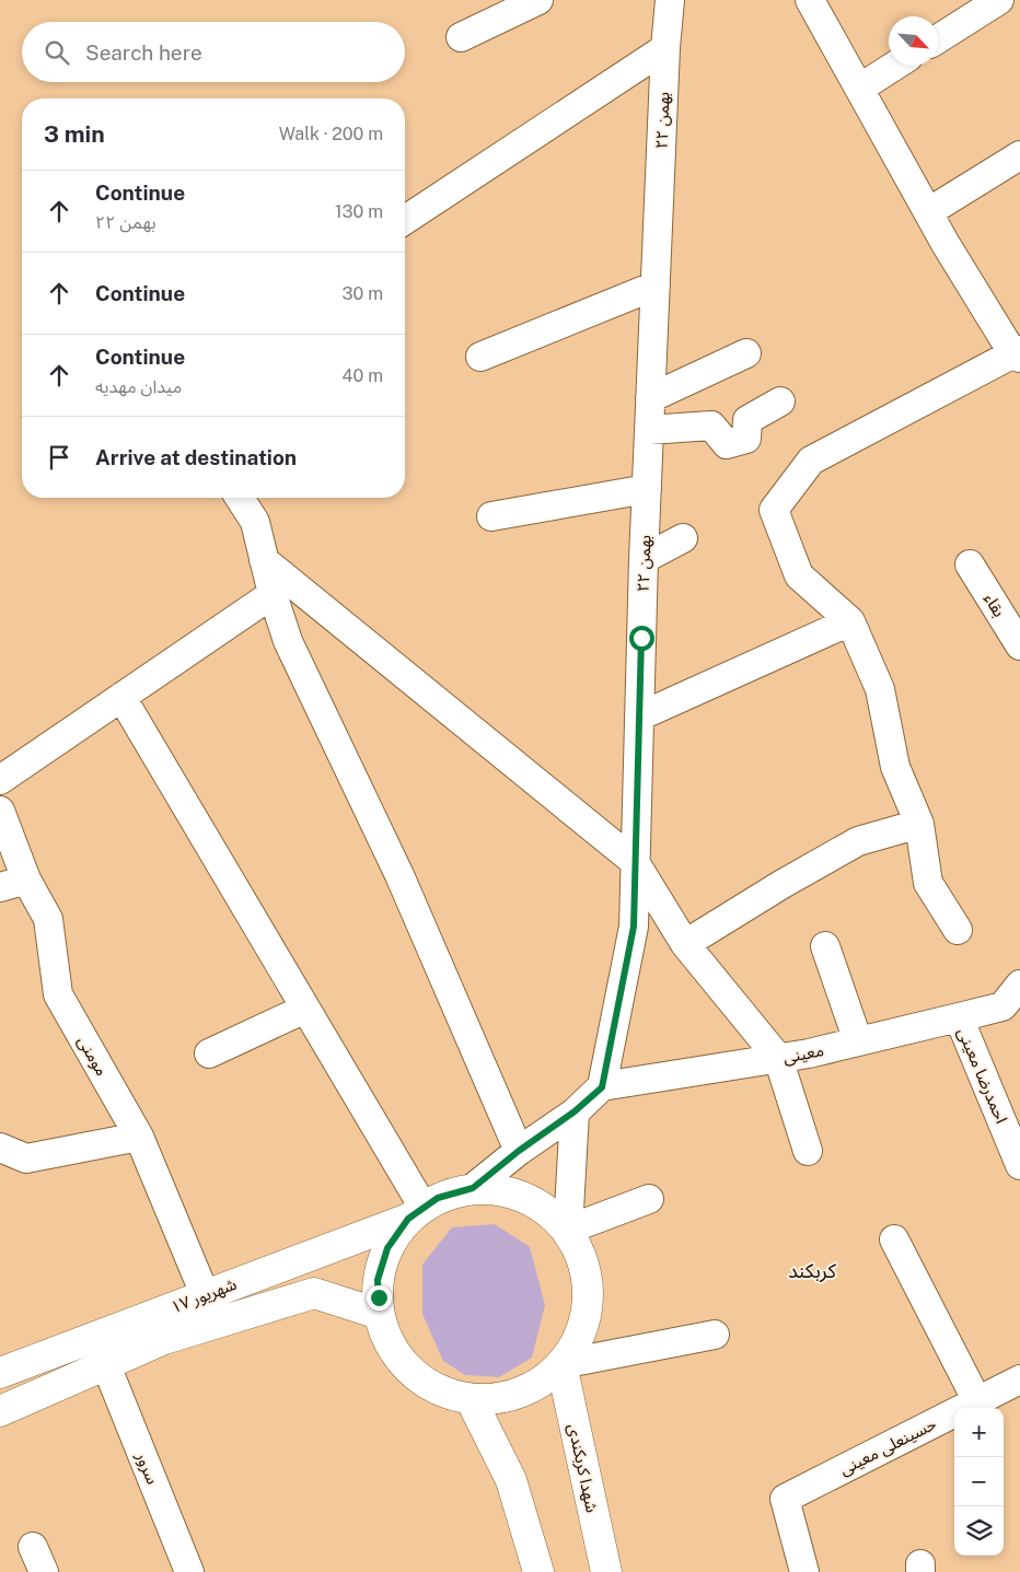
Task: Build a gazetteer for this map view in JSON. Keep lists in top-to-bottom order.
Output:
{
  "streets": {
    "street": [
      "۲۲ بهمن",
      "بقاء",
      "معینی",
      "مومنی",
      "احمدرضا معینی",
      "۱۷ شهریور",
      "حسینعلی معینی",
      "سرور",
      "شهدا کربکندی"
    ]
  },
  "crossings": [
    ["۲۲ بهمن", "معینی"],
    ["معینی", "احمدرضا معینی"],
    ["مومنی", "۱۷ شهریور"],
    ["۱۷ شهریور", "سرور"]
  ],
  "districts": ["کربکند"],
  "north": "bottom right",
  "page": {
    "search": "Search here",
    "heading": ["3 min", "Walk · 200 m"],
    "list": [
      ["Continue", "۲۲ بهمن", "130 m"],
      ["Continue", "30 m"],
      ["Continue", "میدان مهدیه", "40 m"],
      "Arrive at destination"
    ],
    "map_buttons": ["+", "−"]
  }
}
